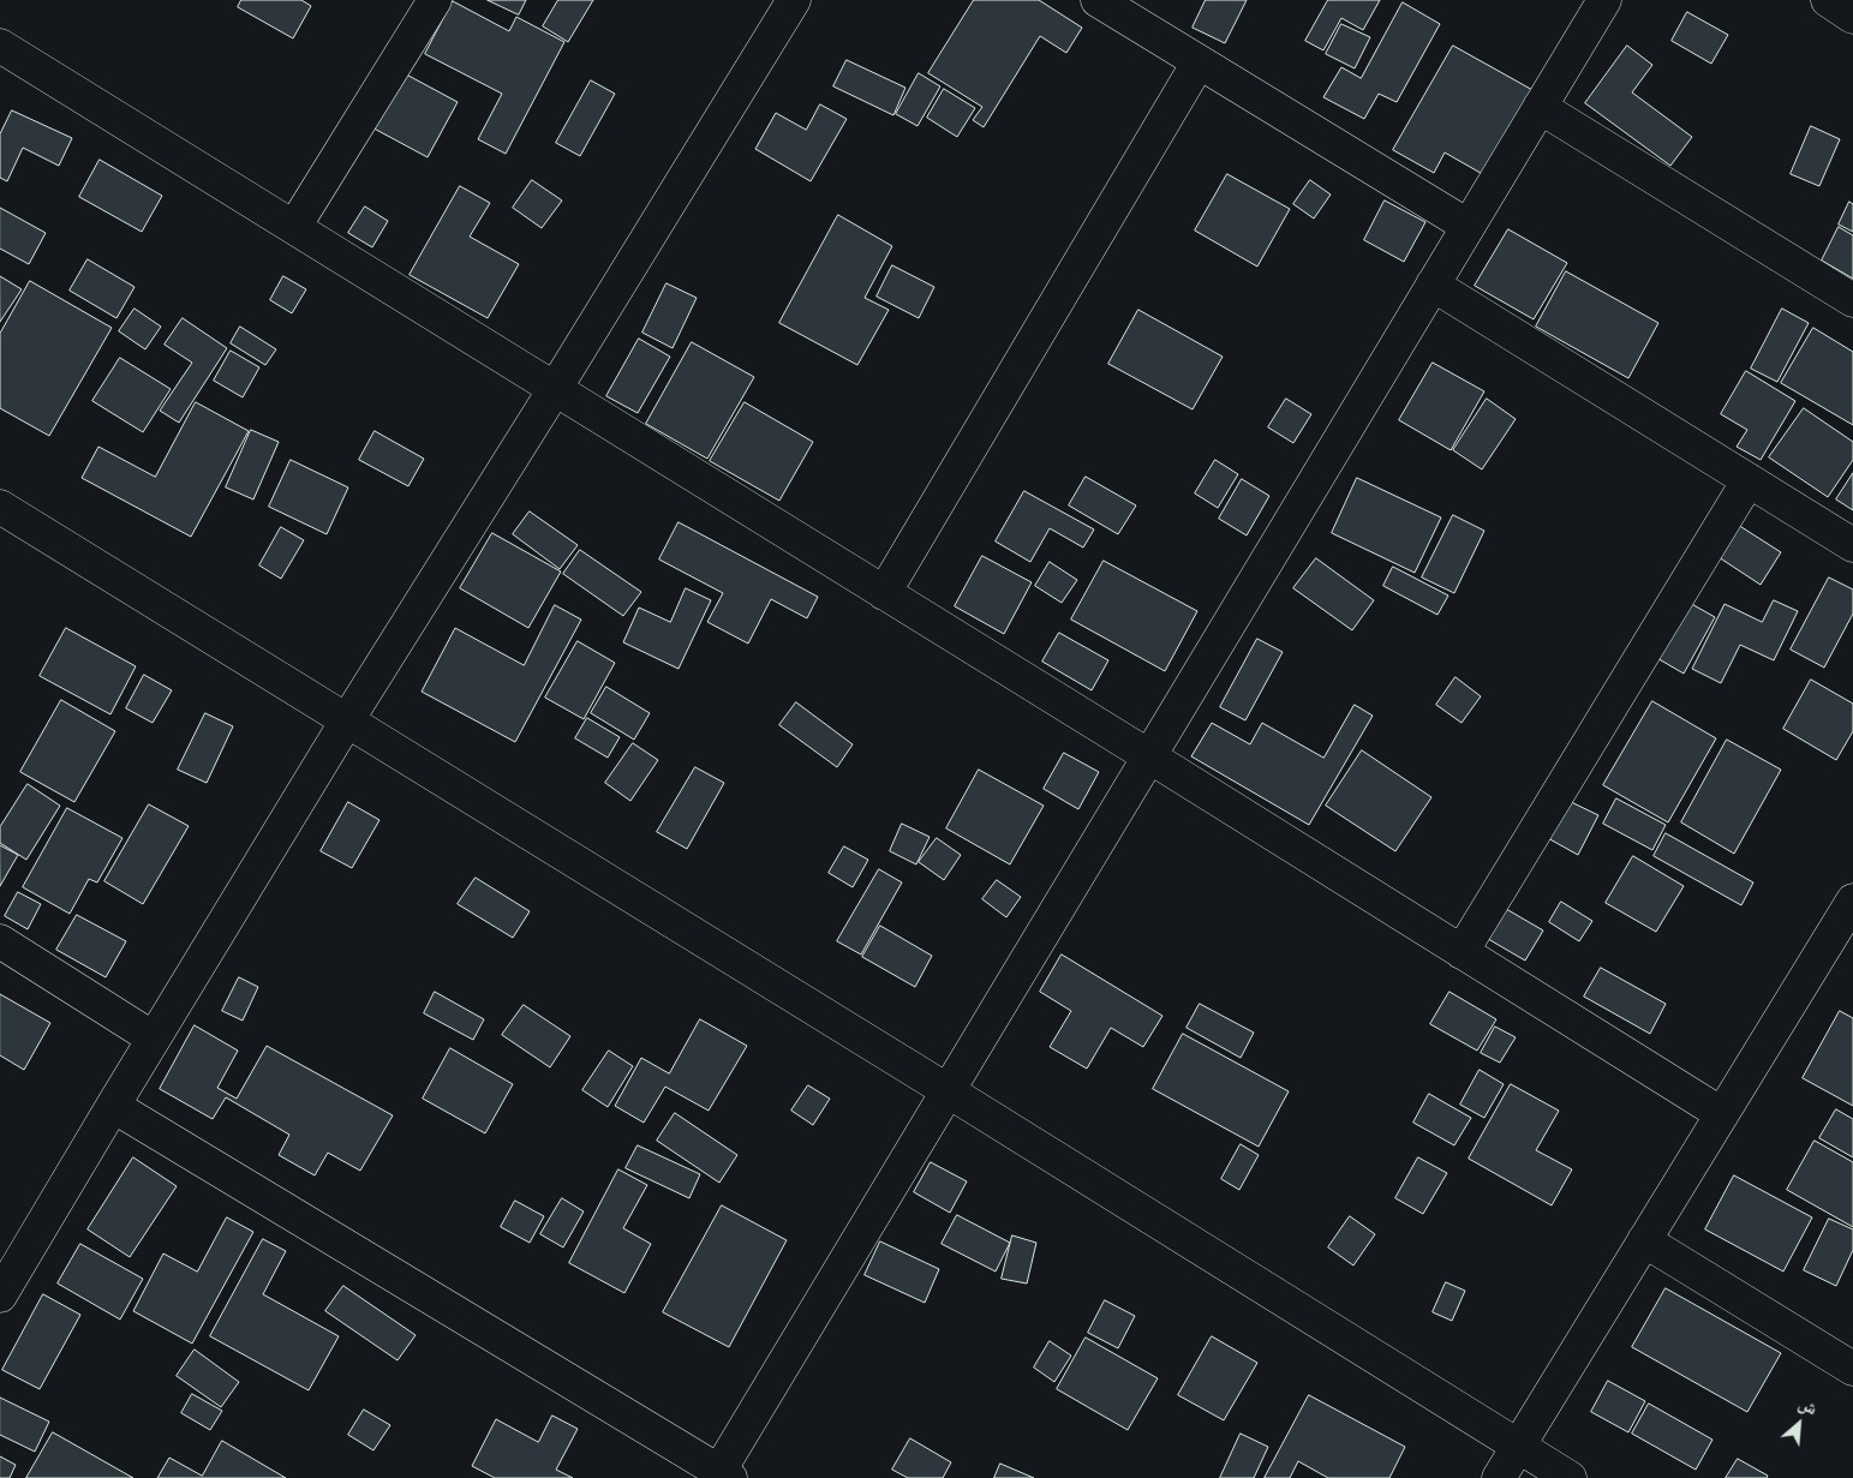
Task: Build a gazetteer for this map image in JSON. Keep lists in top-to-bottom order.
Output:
{
  "north": "top right"
}
